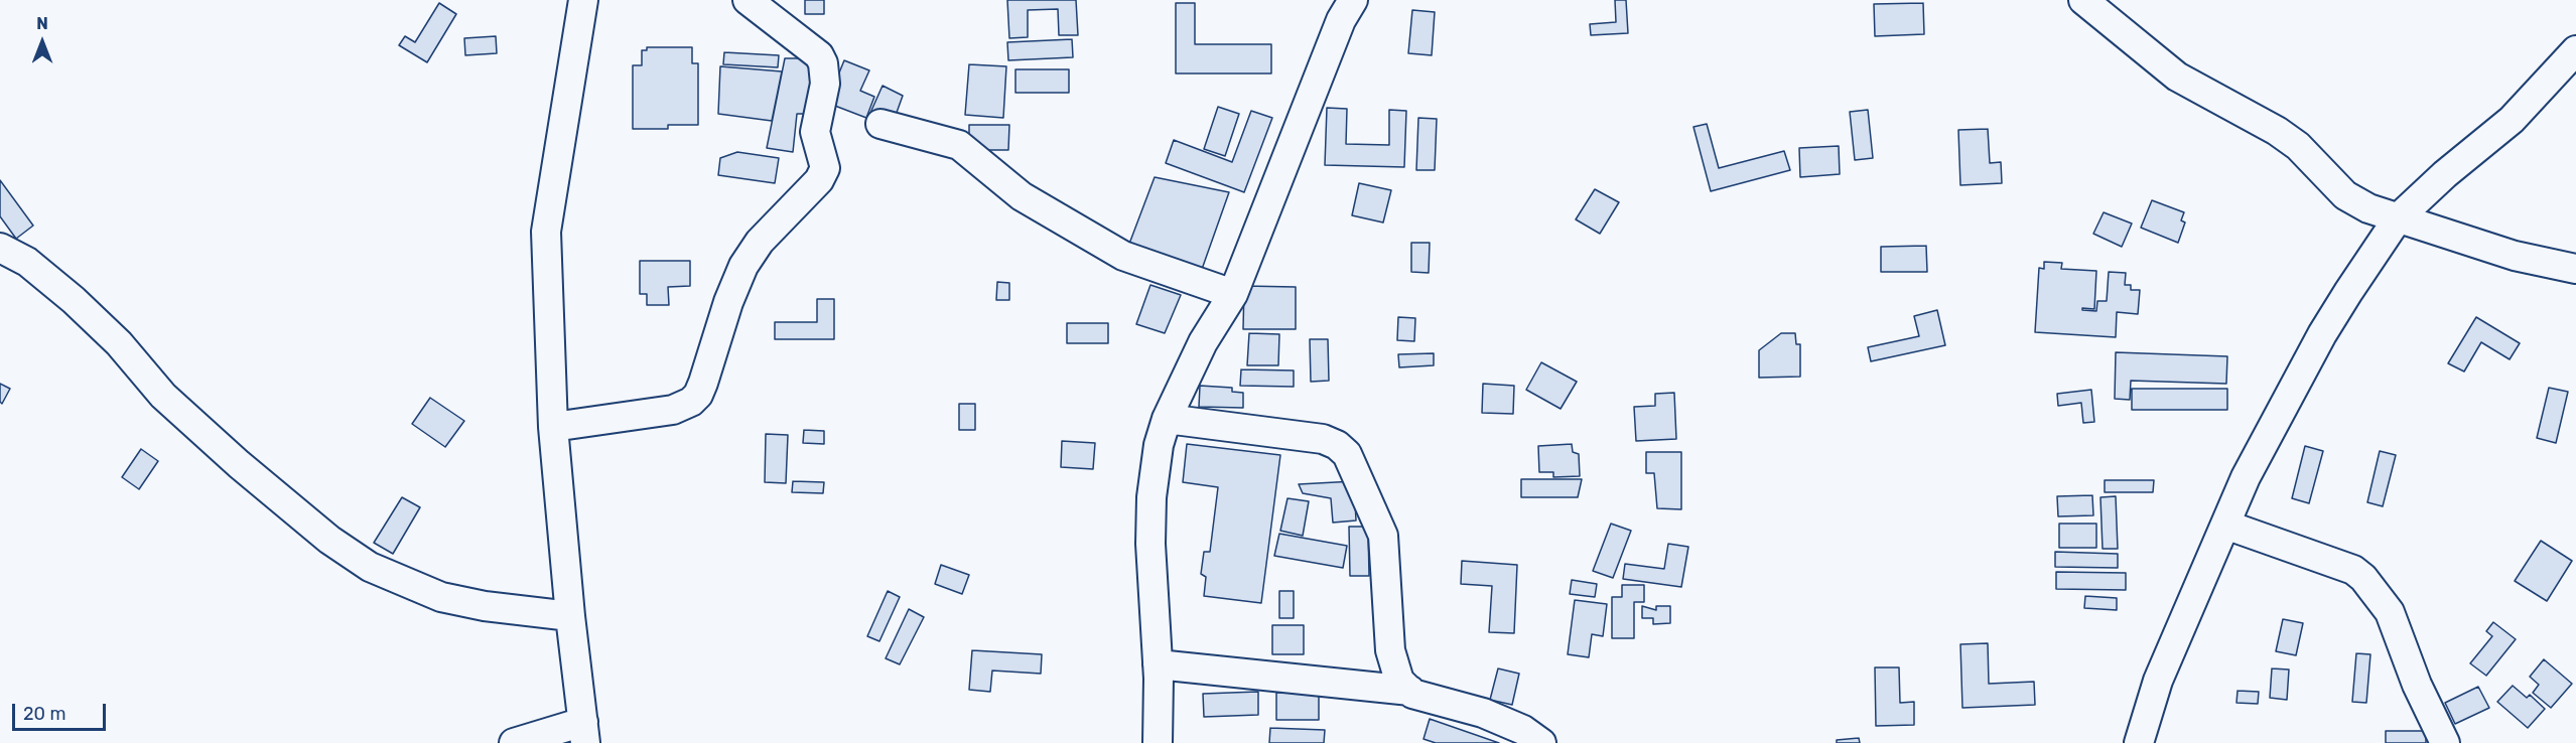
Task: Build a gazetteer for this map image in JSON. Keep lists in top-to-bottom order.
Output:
{
  "scale_bar": "20 m",
  "north": "top"
}
